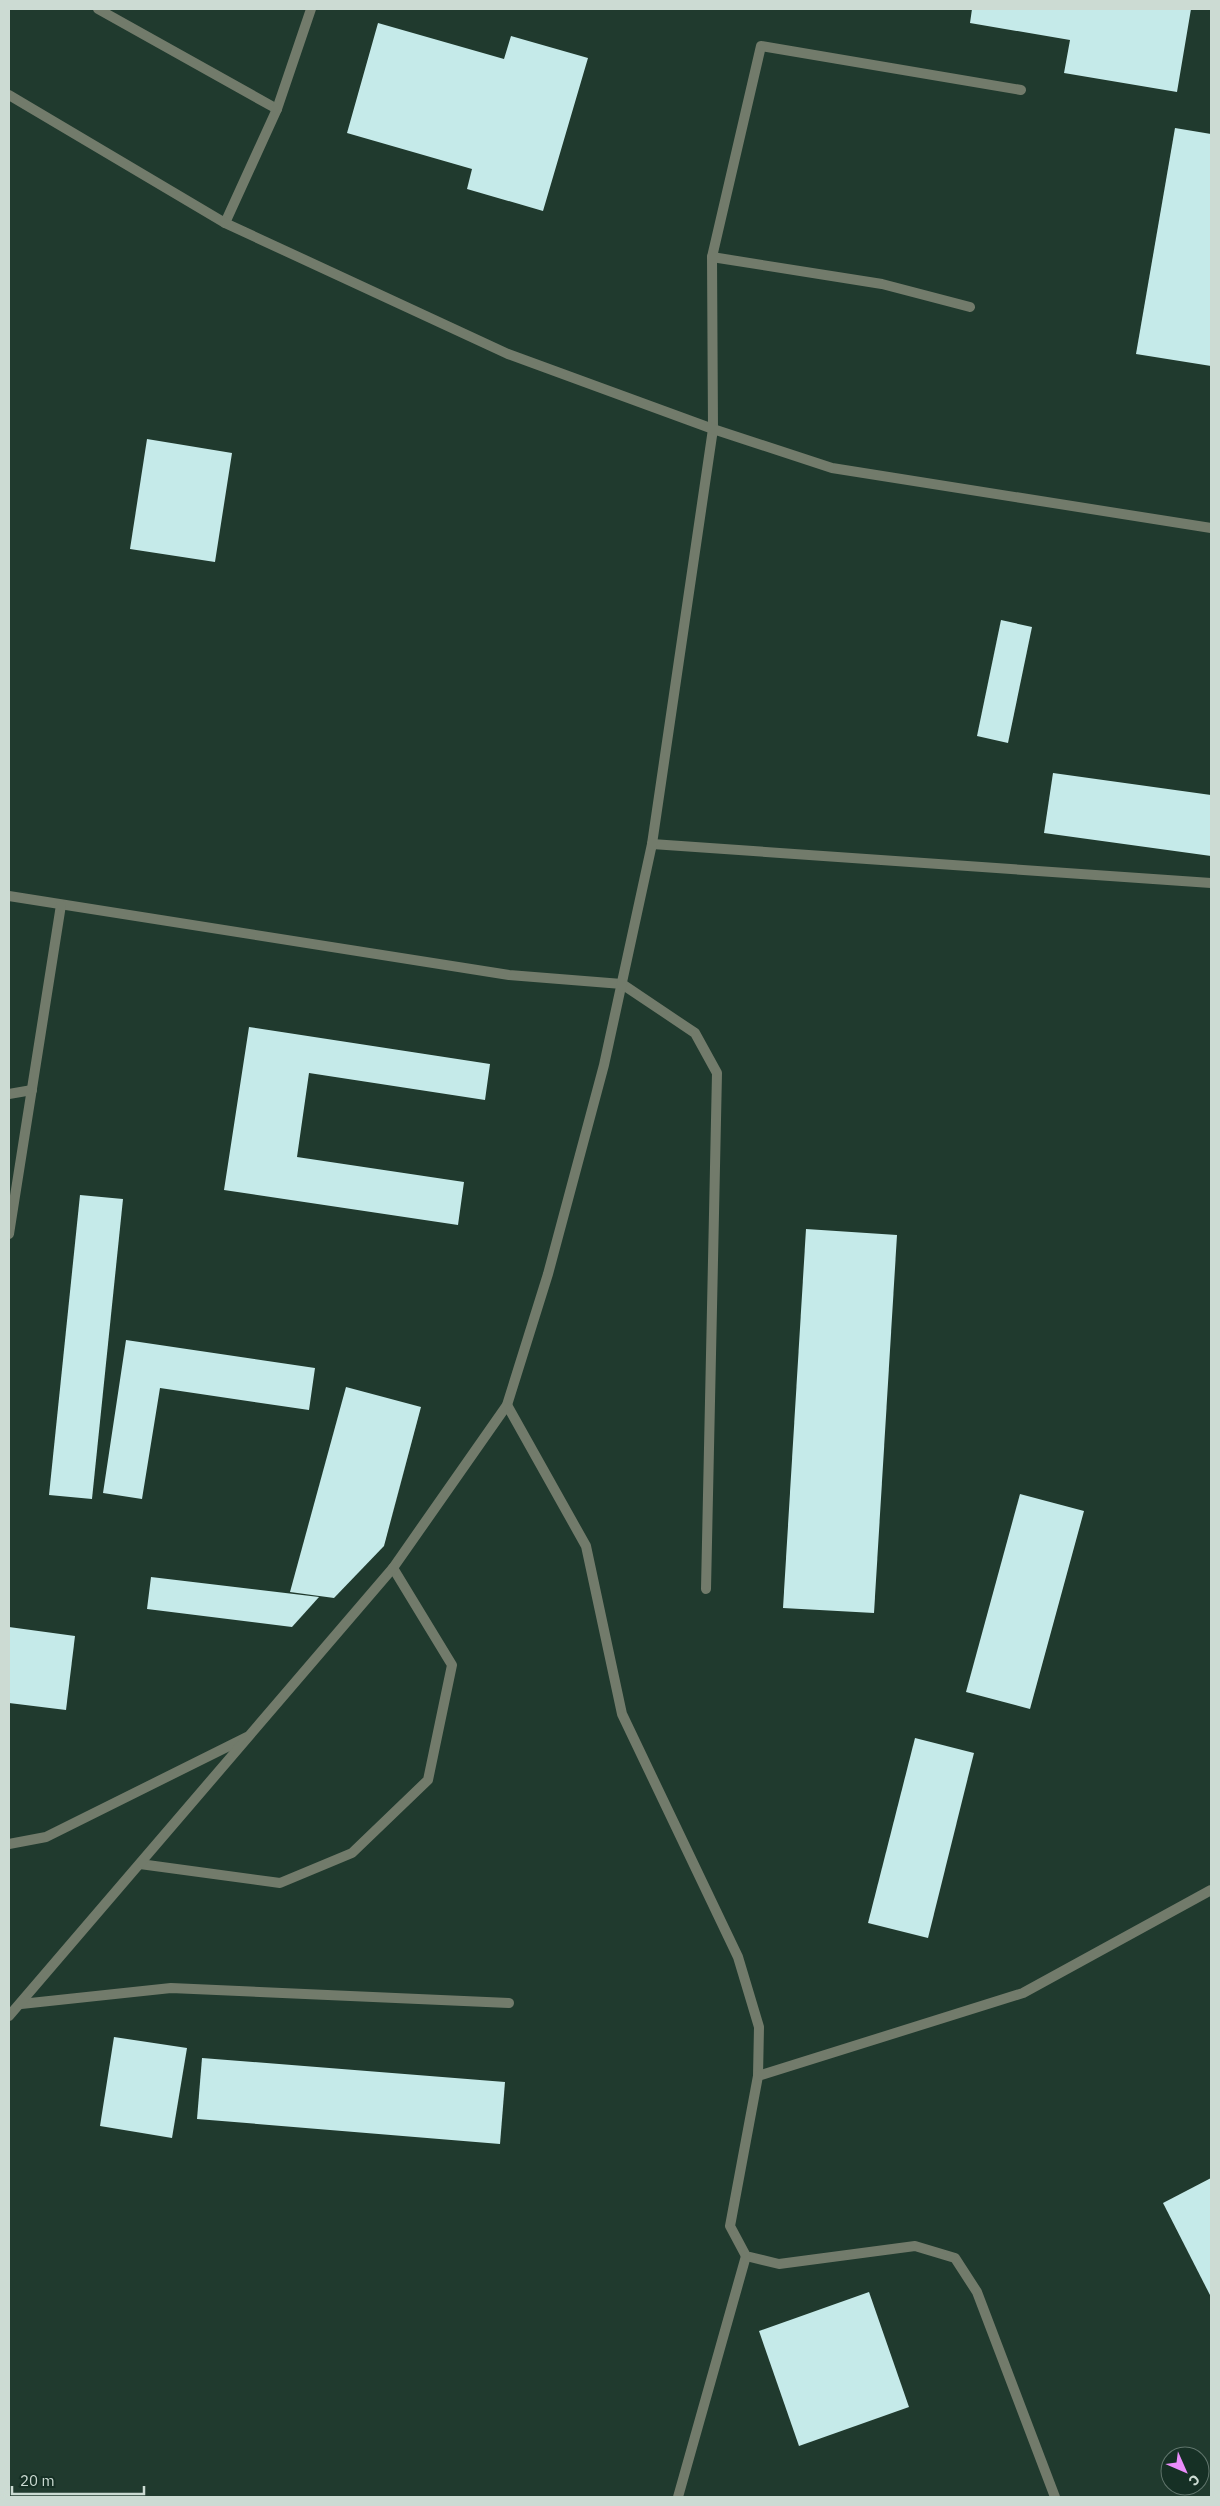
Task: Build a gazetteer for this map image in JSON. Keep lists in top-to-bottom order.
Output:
{
  "scale_bar": "20 m",
  "north": "bottom right"
}
